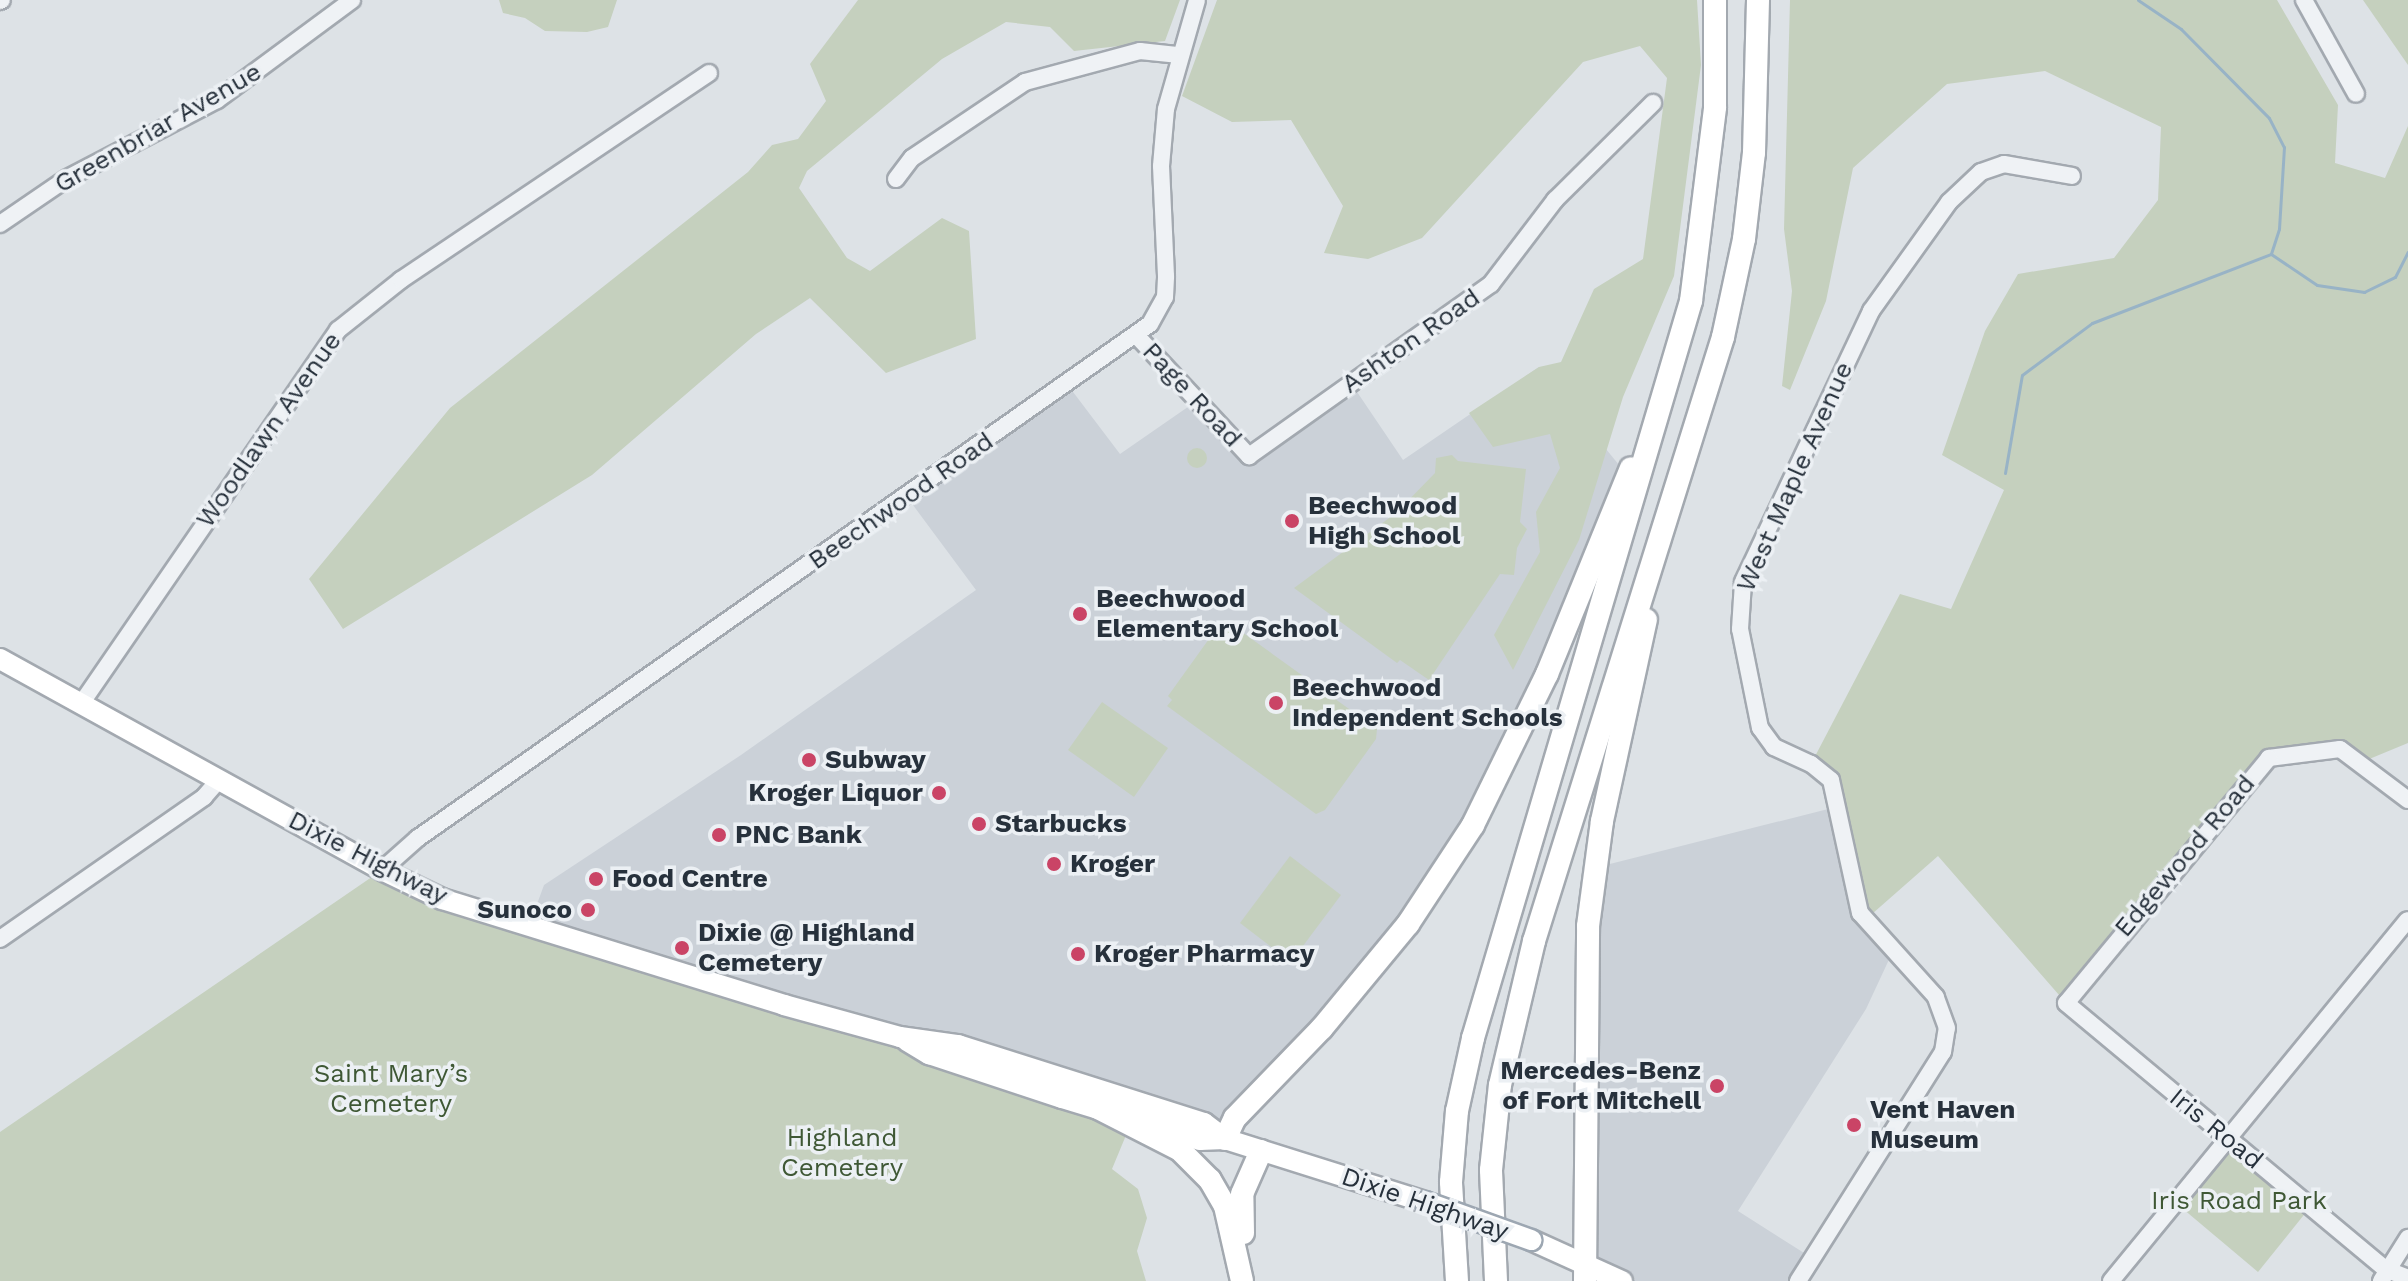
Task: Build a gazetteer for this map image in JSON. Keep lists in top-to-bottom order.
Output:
{
  "streets": {
    "main road": ["Dixie Highway"],
    "street": [
      "Greenbriar Avenue",
      "Ashton Road",
      "Page Road",
      "Woodlawn Avenue",
      "West Maple Avenue",
      "Beechwood Road",
      "Edgewood Road",
      "Iris Road"
    ]
  },
  "crossings": [
    ["Ashton Road", "Page Road"],
    ["Page Road", "Beechwood Road"],
    ["Woodlawn Avenue", "Dixie Highway"],
    ["Beechwood Road", "Dixie Highway"],
    ["Edgewood Road", "Iris Road"]
  ],
  "parks": ["Saint Mary’s Cemetery", "Highland Cemetery", "Iris Road Park"],
  "places": [
    "Beechwood High School",
    "Beechwood Elementary School",
    "Beechwood Independent Schools",
    "Subway",
    "Kroger Liquor",
    "Starbucks",
    "PNC Bank",
    "Kroger",
    "Food Centre",
    "Sunoco",
    "Dixie @ Highland Cemetery",
    "Kroger Pharmacy",
    "Mercedes-Benz of Fort Mitchell",
    "Vent Haven Museum"
  ]
}
